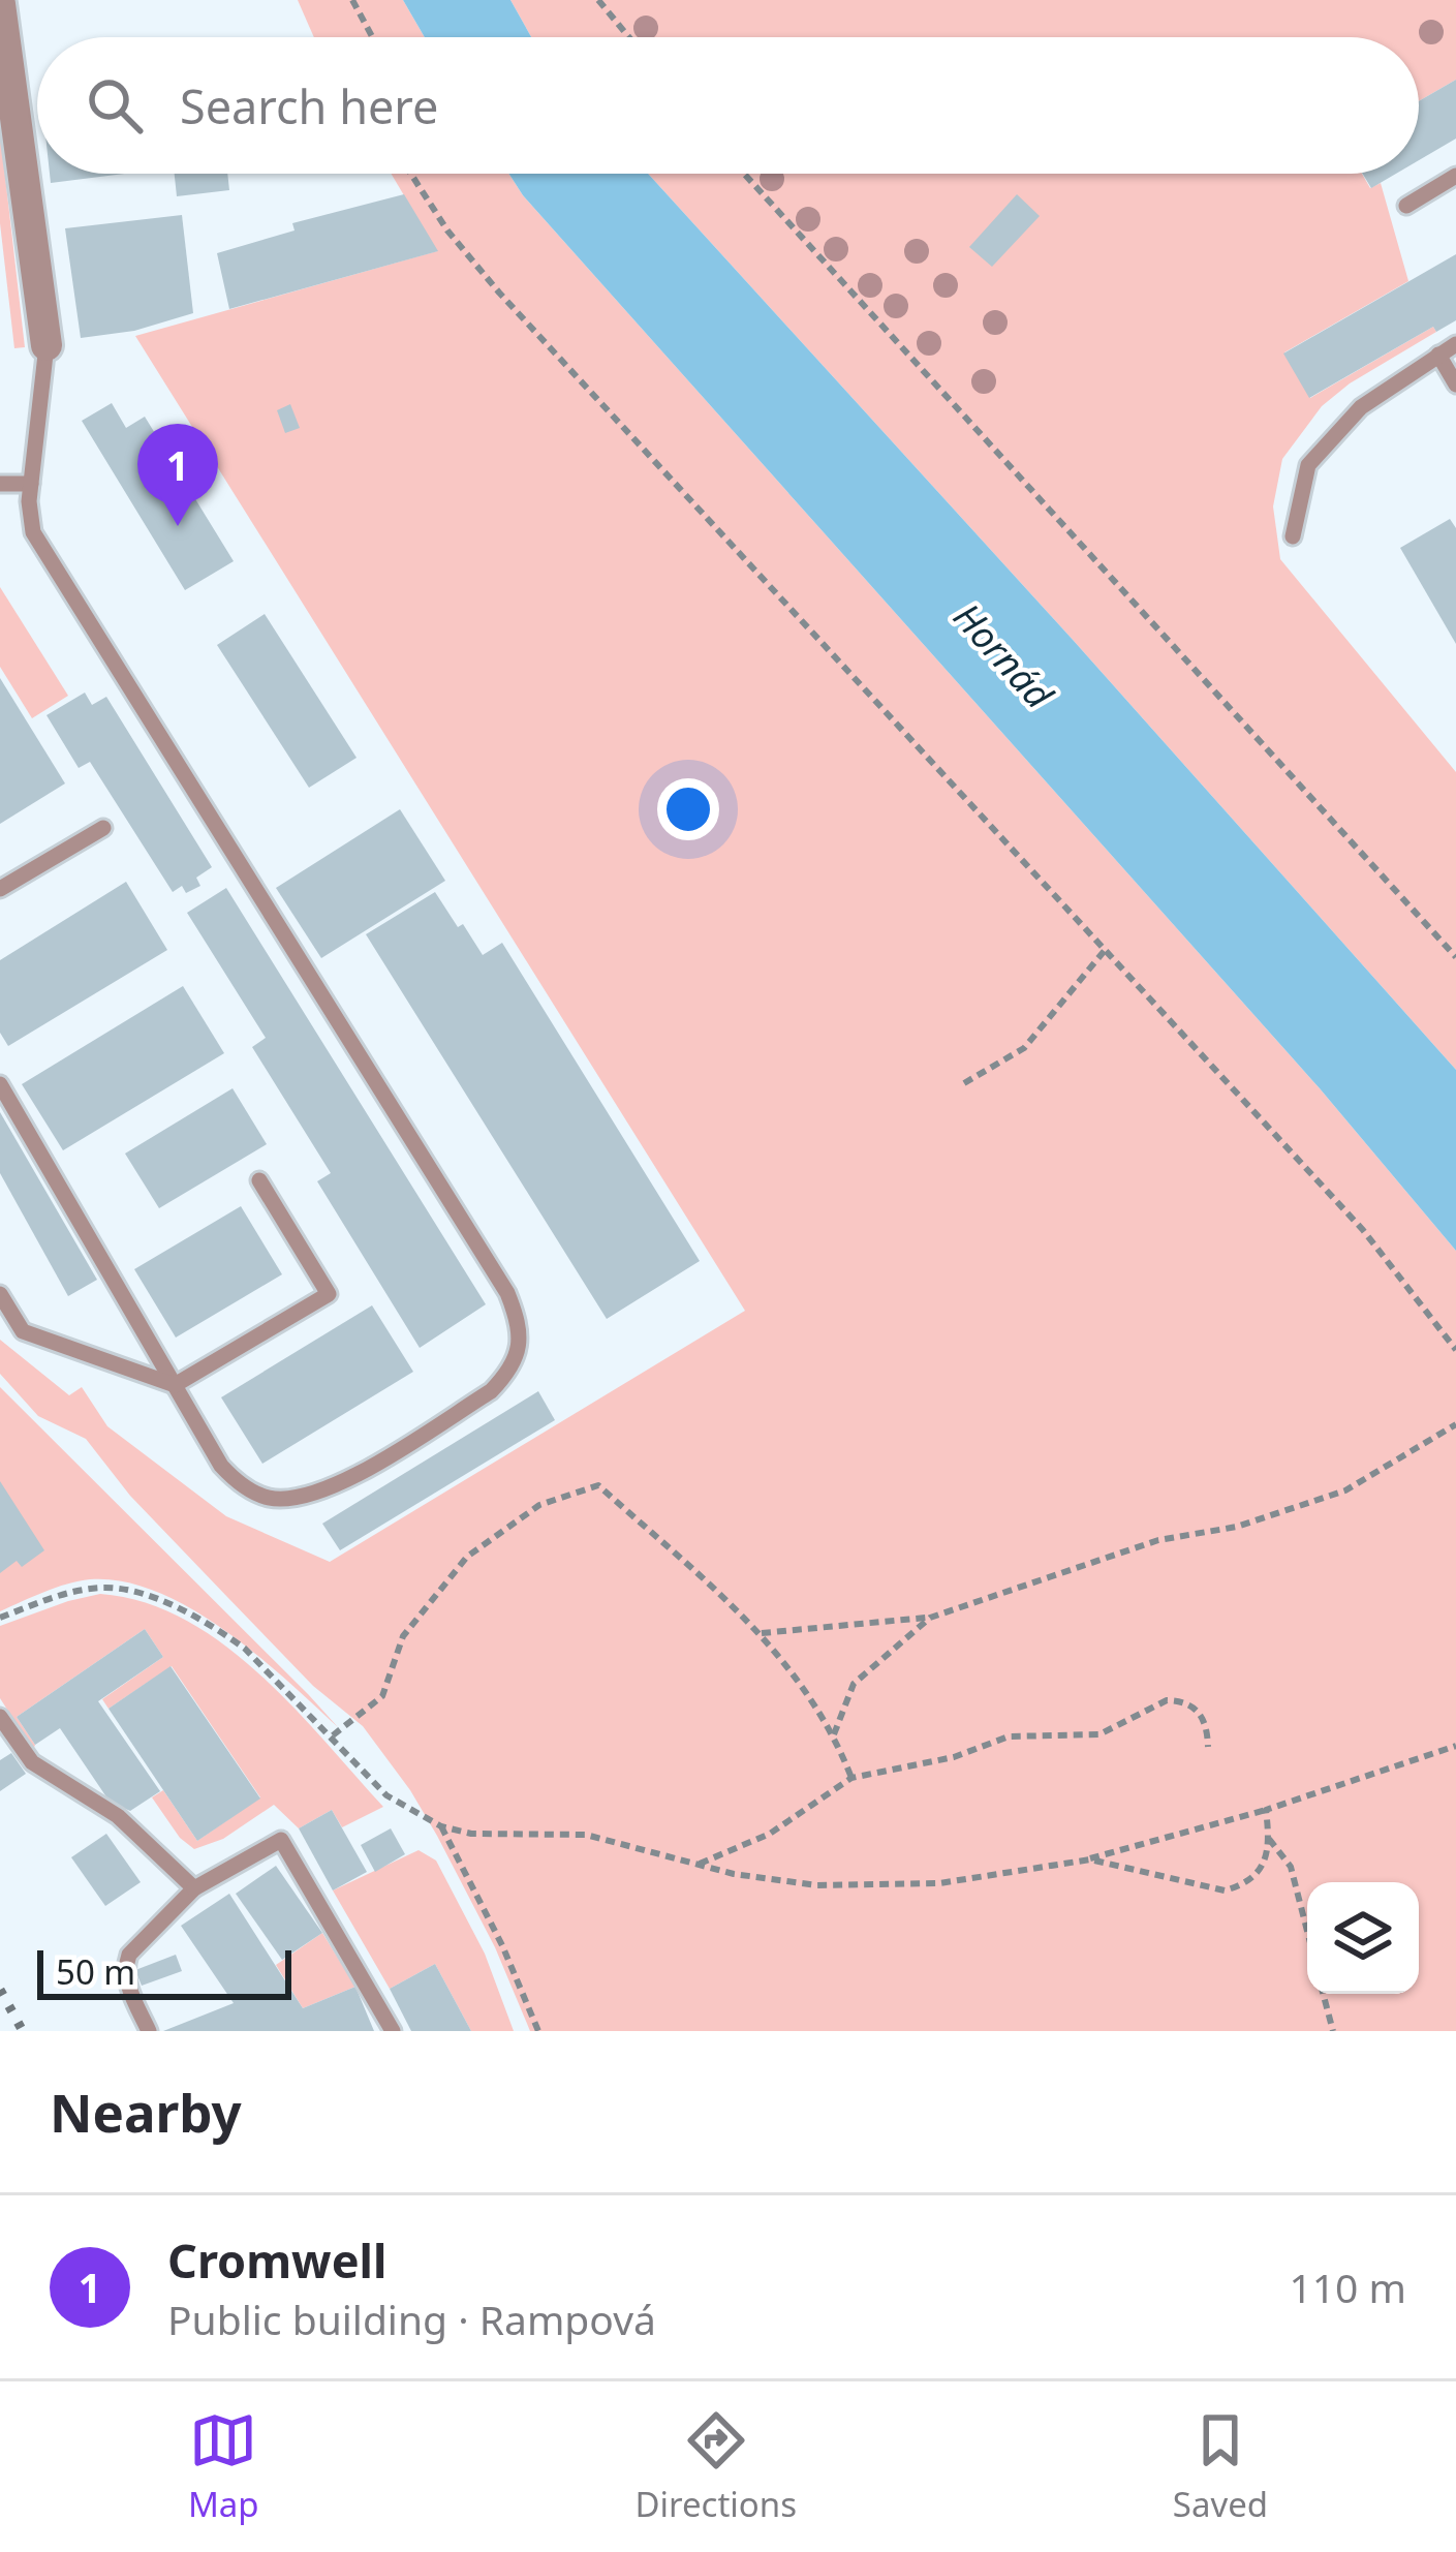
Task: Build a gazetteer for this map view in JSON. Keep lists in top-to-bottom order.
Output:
{
  "water": ["Hornád"],
  "scale_bar": "50 m",
  "page": {
    "search": "Search here",
    "pins": "1",
    "scale": "50 m",
    "heading": "Nearby",
    "list": [
      {
        "mark": "1",
        "name": "Cromwell",
        "note": "Public building · Rampová",
        "value": "110 m"
      }
    ],
    "nav": ["Map", "Directions", "Saved"]
  }
}
